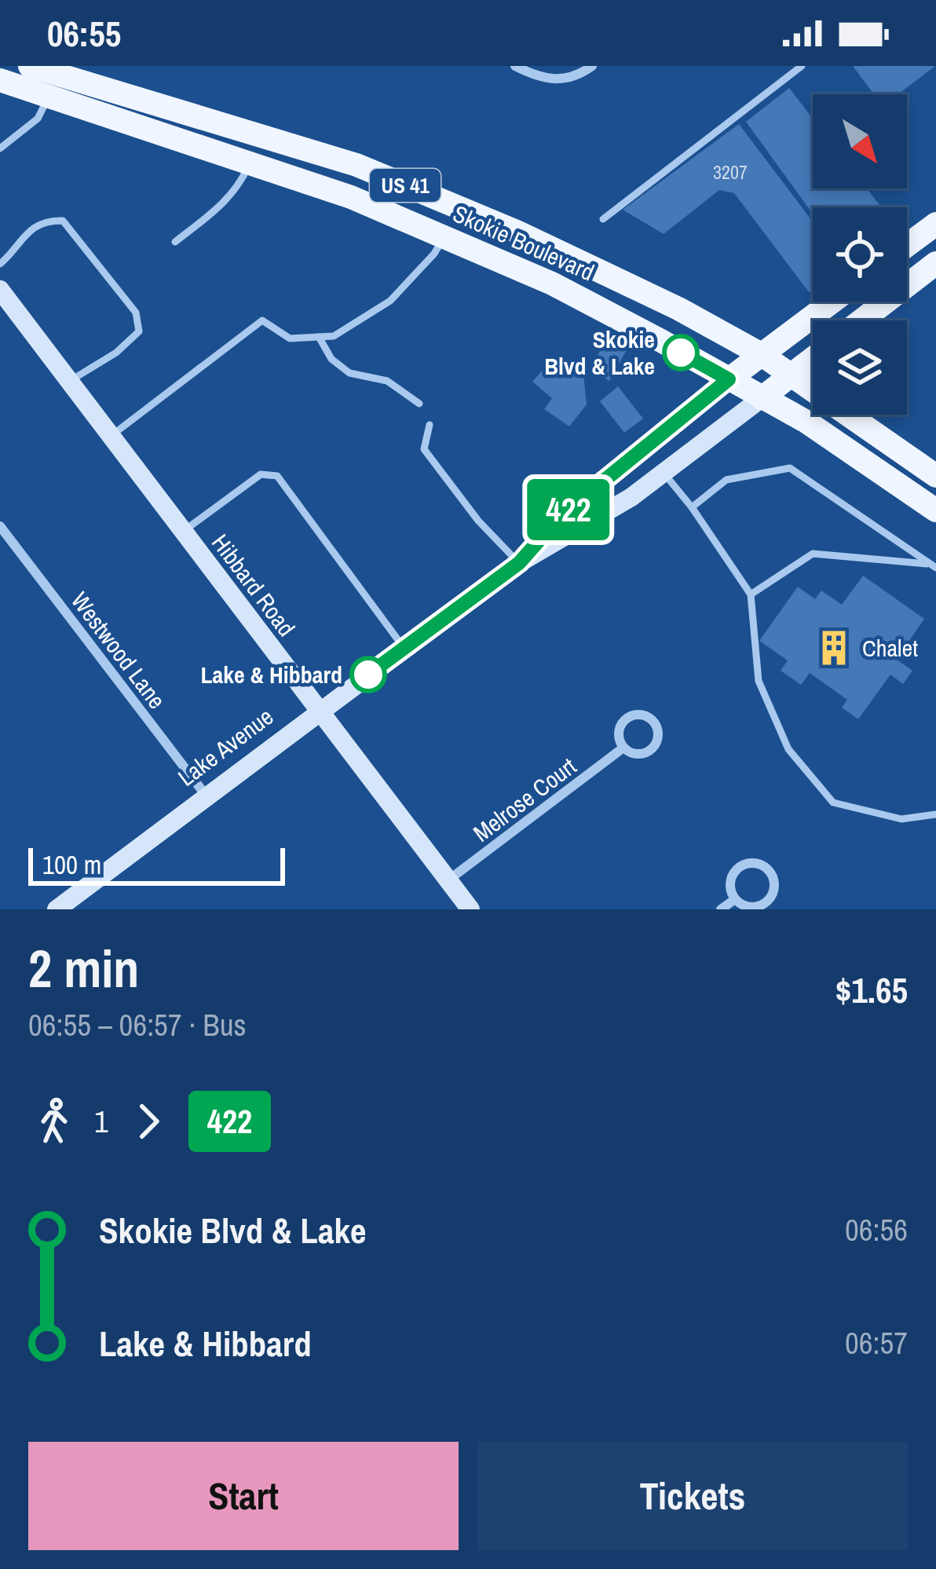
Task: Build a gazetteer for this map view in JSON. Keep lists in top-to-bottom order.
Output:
{
  "streets": {
    "main road": [
      "US 41",
      "Skokie Boulevard",
      "Hibbard Road",
      "Lake Avenue"
    ],
    "street": ["Westwood Lane", "Melrose Court"]
  },
  "crossings": [
    ["Skokie Boulevard", "Lake Avenue"],
    ["Hibbard Road", "Lake Avenue"],
    ["Hibbard Road", "Melrose Court"],
    ["Westwood Lane", "Lake Avenue"]
  ],
  "places": {
    "other": ["Skokie Blvd & Lake", "Lake & Hibbard"],
    "building": ["Chalet"]
  },
  "lines": ["bus line 422"],
  "house_numbers": ["3207"],
  "scale_bar": "100 m",
  "north": "bottom right",
  "page": {
    "status": "06:55",
    "on_map": "422",
    "scale": "100 m",
    "heading": ["2 min", "06:55 – 06:57 · Bus", "$1.65"],
    "legs": ["1", "422"],
    "list": [
      {
        "name": "Skokie Blvd & Lake",
        "value": "06:56"
      },
      {
        "name": "Lake & Hibbard",
        "value": "06:57"
      }
    ],
    "buttons": ["Start", "Tickets"]
  }
}
